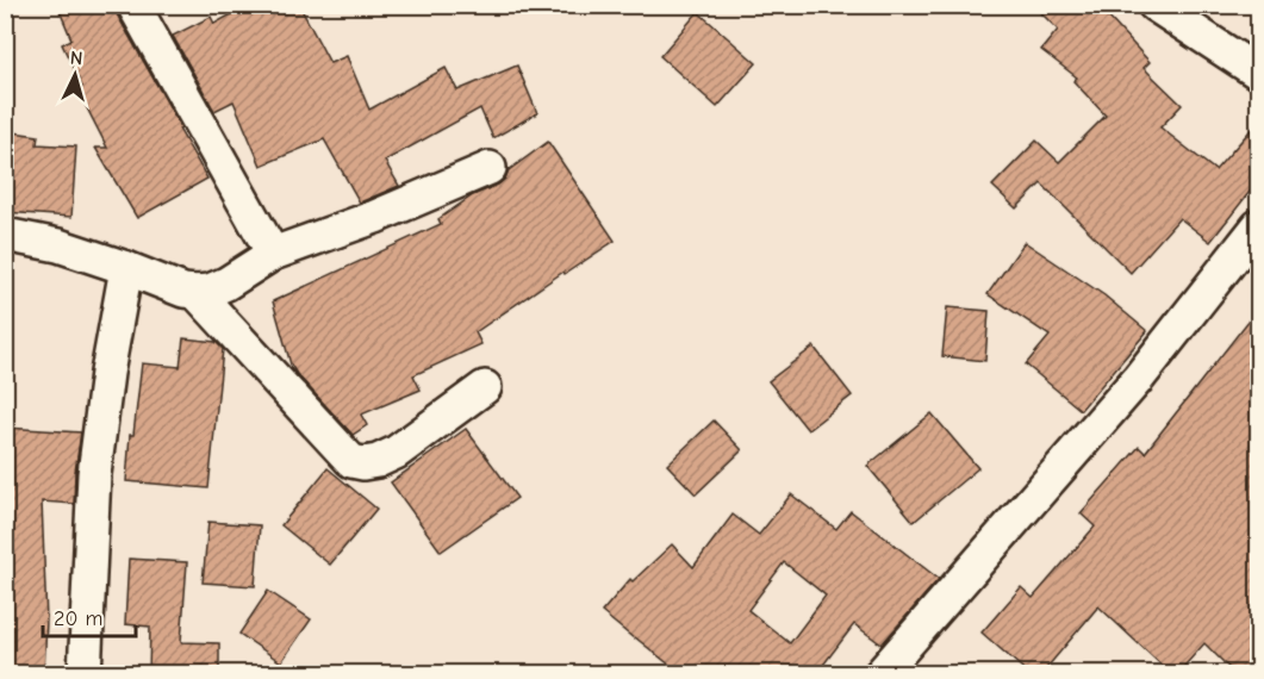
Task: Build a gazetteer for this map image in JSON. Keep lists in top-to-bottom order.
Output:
{
  "scale_bar": "20 m",
  "north": "top"
}
